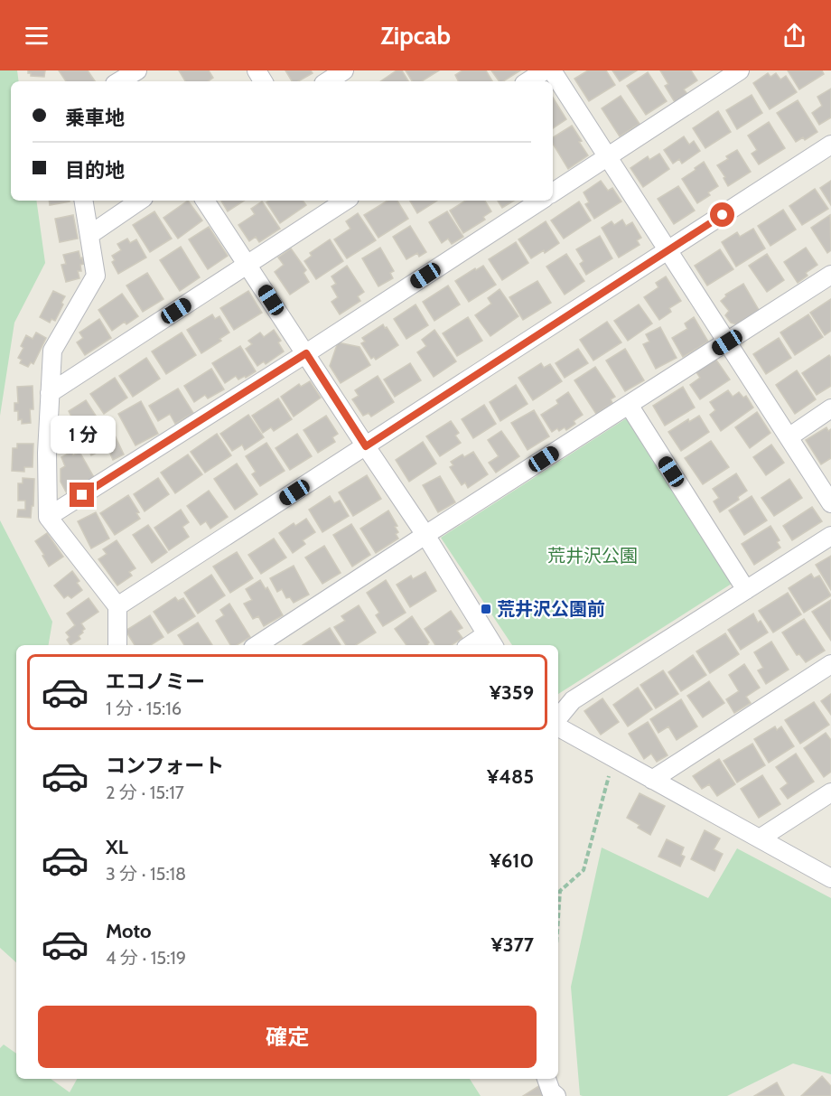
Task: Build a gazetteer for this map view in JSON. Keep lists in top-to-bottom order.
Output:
{
  "parks": ["荒井沢公園"],
  "places": {
    "transit": ["荒井沢公園前"]
  },
  "page": {
    "header": "Zipcab",
    "banner": ["乗車地", "目的地"],
    "bubble": "1 分",
    "list": [
      {
        "name": "エコノミー",
        "note": "1 分 · 15:16",
        "value": "¥359"
      },
      {
        "name": "コンフォート",
        "note": "2 分 · 15:17",
        "value": "¥485"
      },
      {
        "name": "XL",
        "note": "3 分 · 15:18",
        "value": "¥610"
      },
      {
        "name": "Moto",
        "note": "4 分 · 15:19",
        "value": "¥377"
      }
    ],
    "buttons": "確定"
  }
}
